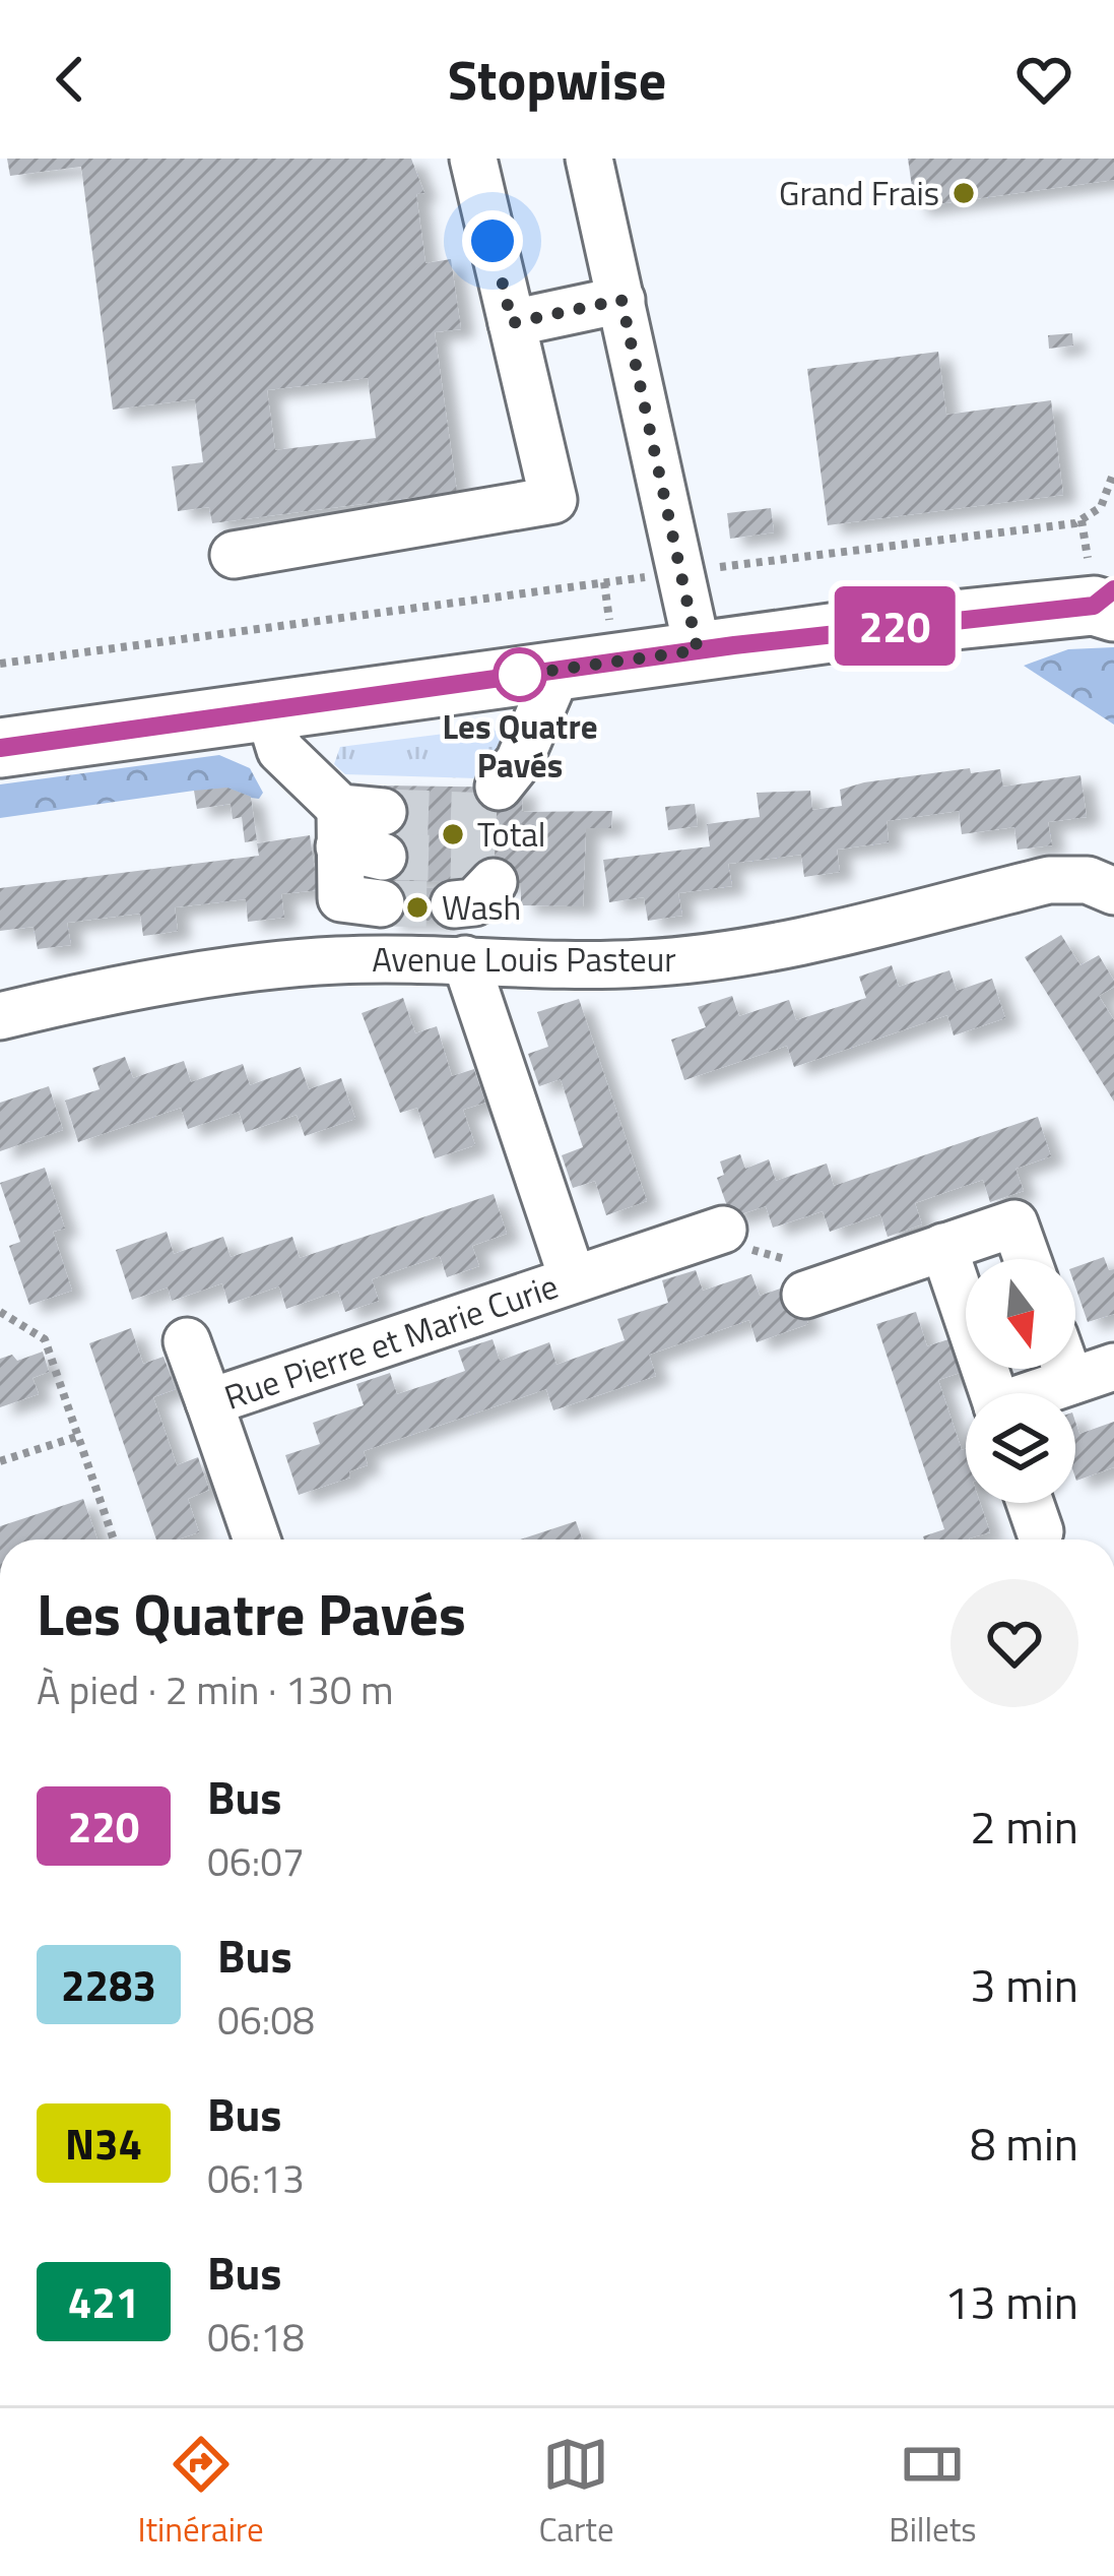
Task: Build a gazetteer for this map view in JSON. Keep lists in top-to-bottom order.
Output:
{
  "streets": {
    "street": ["Avenue Louis Pasteur", "Rue Pierre et Marie Curie"]
  },
  "crossings": [
    ["Avenue Louis Pasteur", "Rue Pierre et Marie Curie"]
  ],
  "places": [
    "Grand Frais",
    "Les Quatre Pavés",
    "Total",
    "Wash"
  ],
  "lines": ["bus line 220"],
  "north": "bottom",
  "page": {
    "header": "Stopwise",
    "on_map": "220",
    "heading": ["Les Quatre Pavés", "À pied · 2 min · 130 m"],
    "list": [
      {
        "mark": "220",
        "name": "Bus",
        "note": "06:07",
        "value": "2 min"
      },
      {
        "mark": "2283",
        "name": "Bus",
        "note": "06:08",
        "value": "3 min"
      },
      {
        "mark": "N34",
        "name": "Bus",
        "note": "06:13",
        "value": "8 min"
      },
      {
        "mark": "421",
        "name": "Bus",
        "note": "06:18",
        "value": "13 min"
      }
    ],
    "tabs": ["Itinéraire", "Carte", "Billets"]
  }
}
